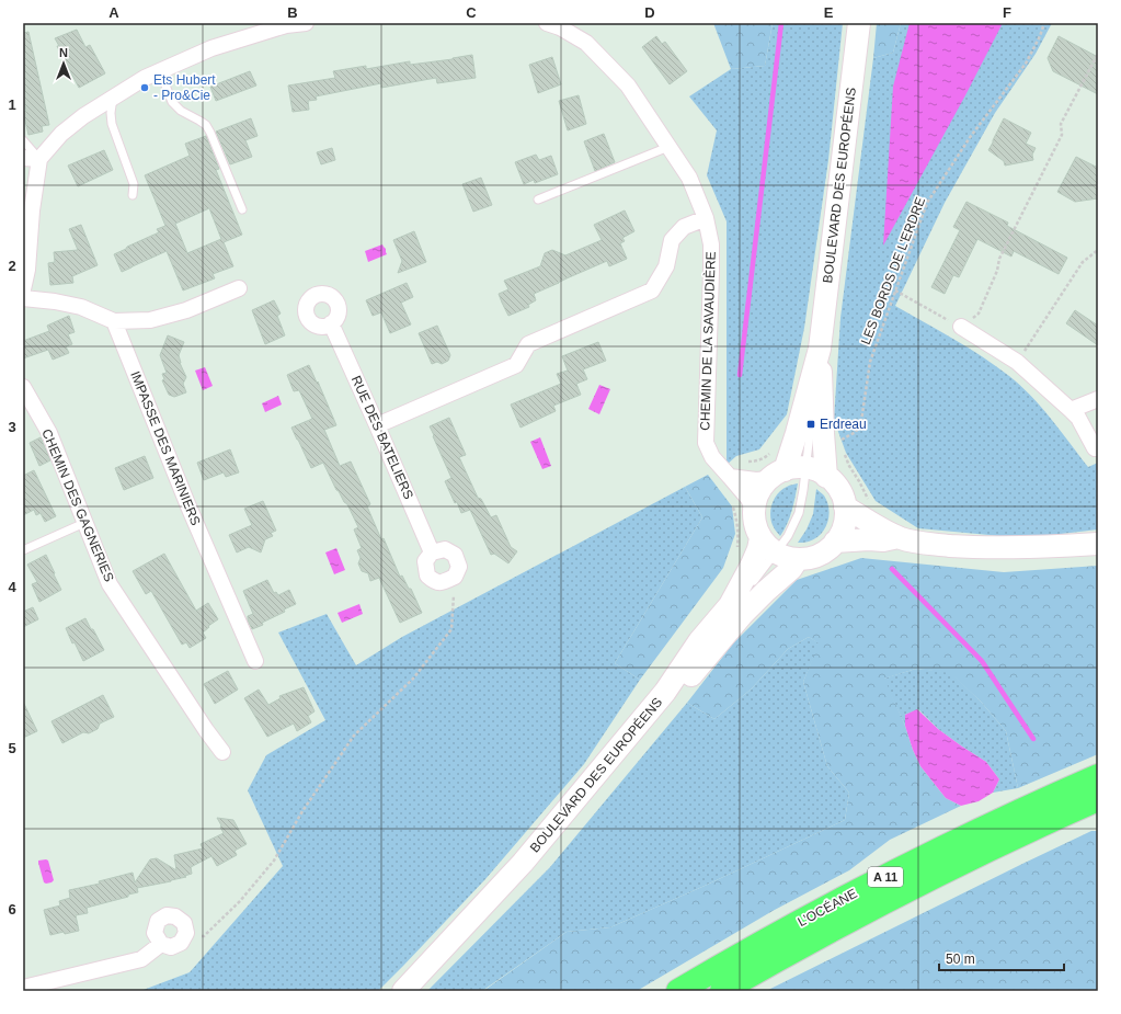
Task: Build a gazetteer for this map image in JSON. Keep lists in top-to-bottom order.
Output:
{
  "streets": {
    "highway": ["A 11", "L’OCÉANE"],
    "main road": ["BOULEVARD DES EUROPÉENS"],
    "street": [
      "CHEMIN DE LA SAVAUDIÈRE",
      "RUE DES BATELIERS",
      "IMPASSE DES MARINIERS",
      "CHEMIN DES GAGNERIES"
    ],
    "path": ["LES BORDS DE L'ERDRE"]
  },
  "crossings": [
    ["BOULEVARD DES EUROPÉENS", "CHEMIN DE LA SAVAUDIÈRE"]
  ],
  "places": {
    "other": ["Ets Hubert - Pro&Cie"],
    "transit": ["Erdreau"]
  },
  "scale_bar": "50 m",
  "north": "top",
  "grid": {
    "columns": [
      "A",
      "B",
      "C",
      "D",
      "E",
      "F"
    ],
    "rows": [
      "1",
      "2",
      "3",
      "4",
      "5",
      "6"
    ]
  }
}
